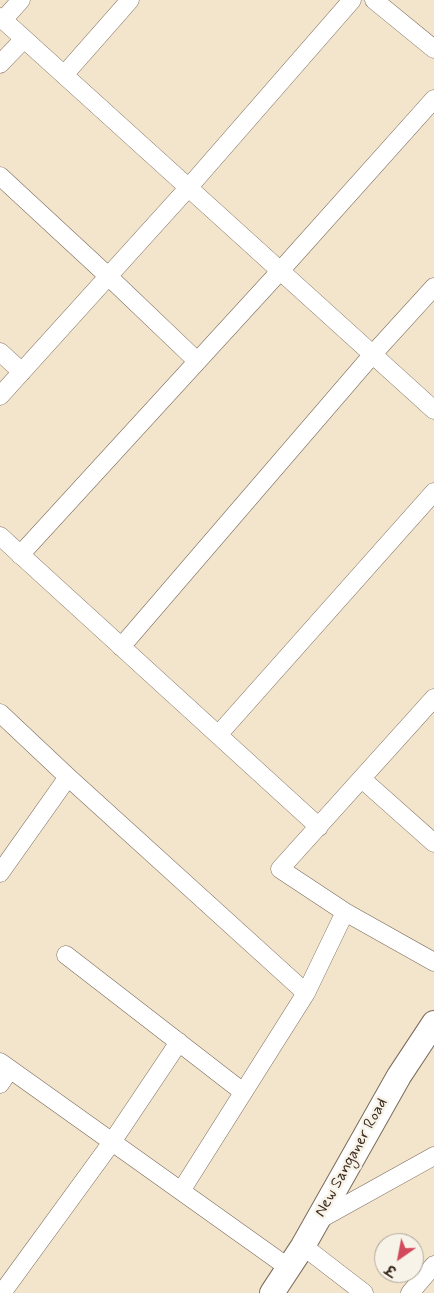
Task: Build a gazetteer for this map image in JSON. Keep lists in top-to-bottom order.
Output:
{
  "streets": {
    "street": ["New Sanganer Road"]
  },
  "north": "bottom left"
}
